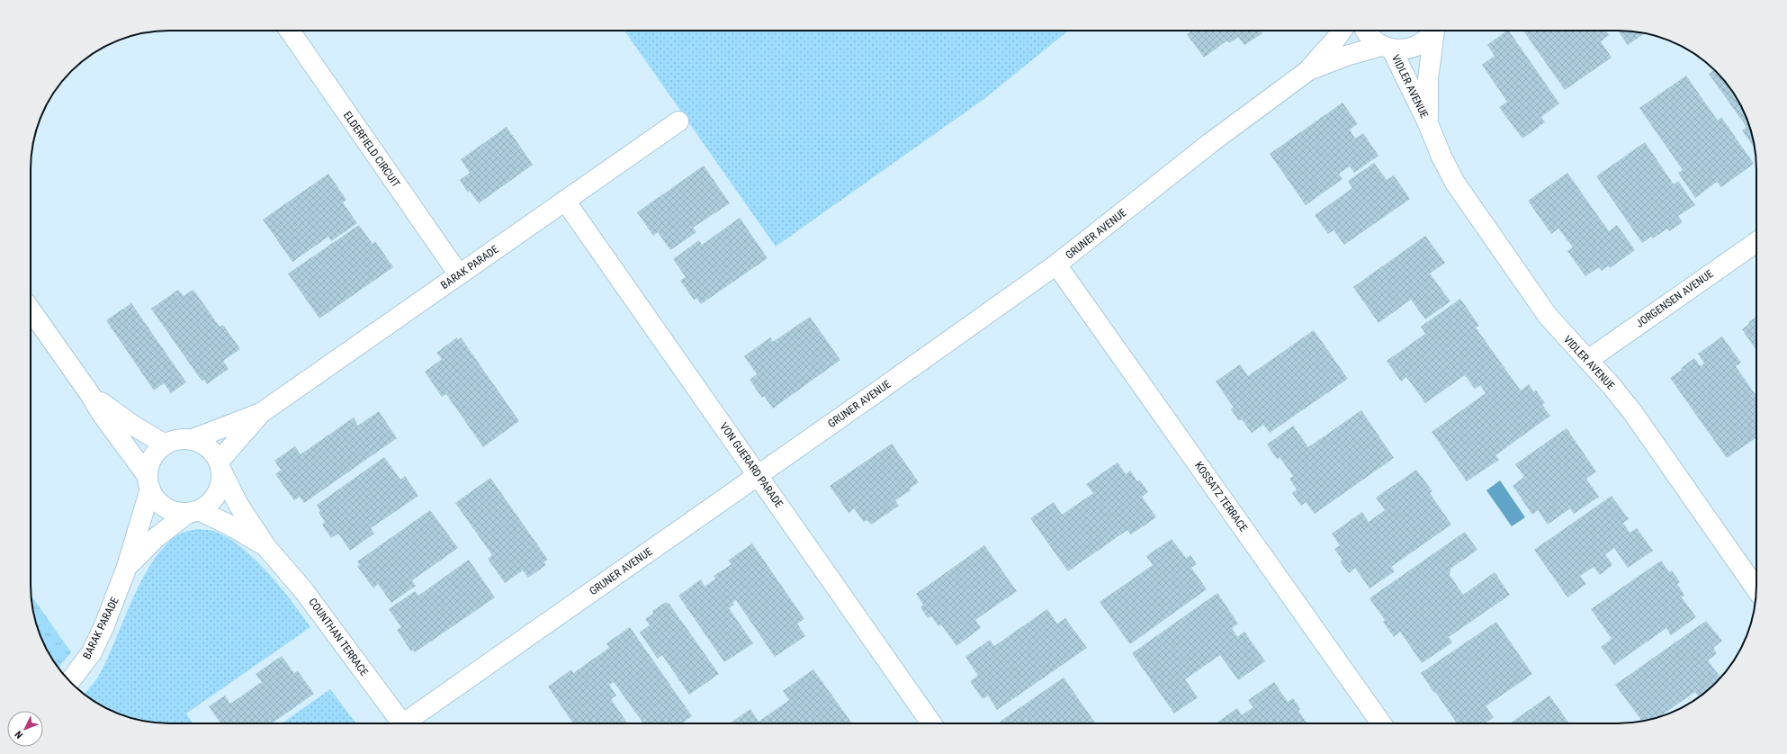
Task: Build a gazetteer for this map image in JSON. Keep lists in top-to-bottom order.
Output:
{
  "streets": {
    "street": [
      "VIDLER AVENUE",
      "ELDERFIELD CIRCUIT",
      "GRUNER AVENUE",
      "BARAK PARADE",
      "JORGENSEN AVENUE",
      "VON GUERARD PARADE",
      "KOSSATZ TERRACE",
      "COUNTHAN TERRACE"
    ]
  },
  "crossings": [
    ["VIDLER AVENUE", "GRUNER AVENUE"],
    ["VIDLER AVENUE", "JORGENSEN AVENUE"],
    ["ELDERFIELD CIRCUIT", "BARAK PARADE"],
    ["GRUNER AVENUE", "VON GUERARD PARADE"],
    ["GRUNER AVENUE", "KOSSATZ TERRACE"],
    ["BARAK PARADE", "VON GUERARD PARADE"],
    ["BARAK PARADE", "COUNTHAN TERRACE"]
  ],
  "north": "bottom left"
}
